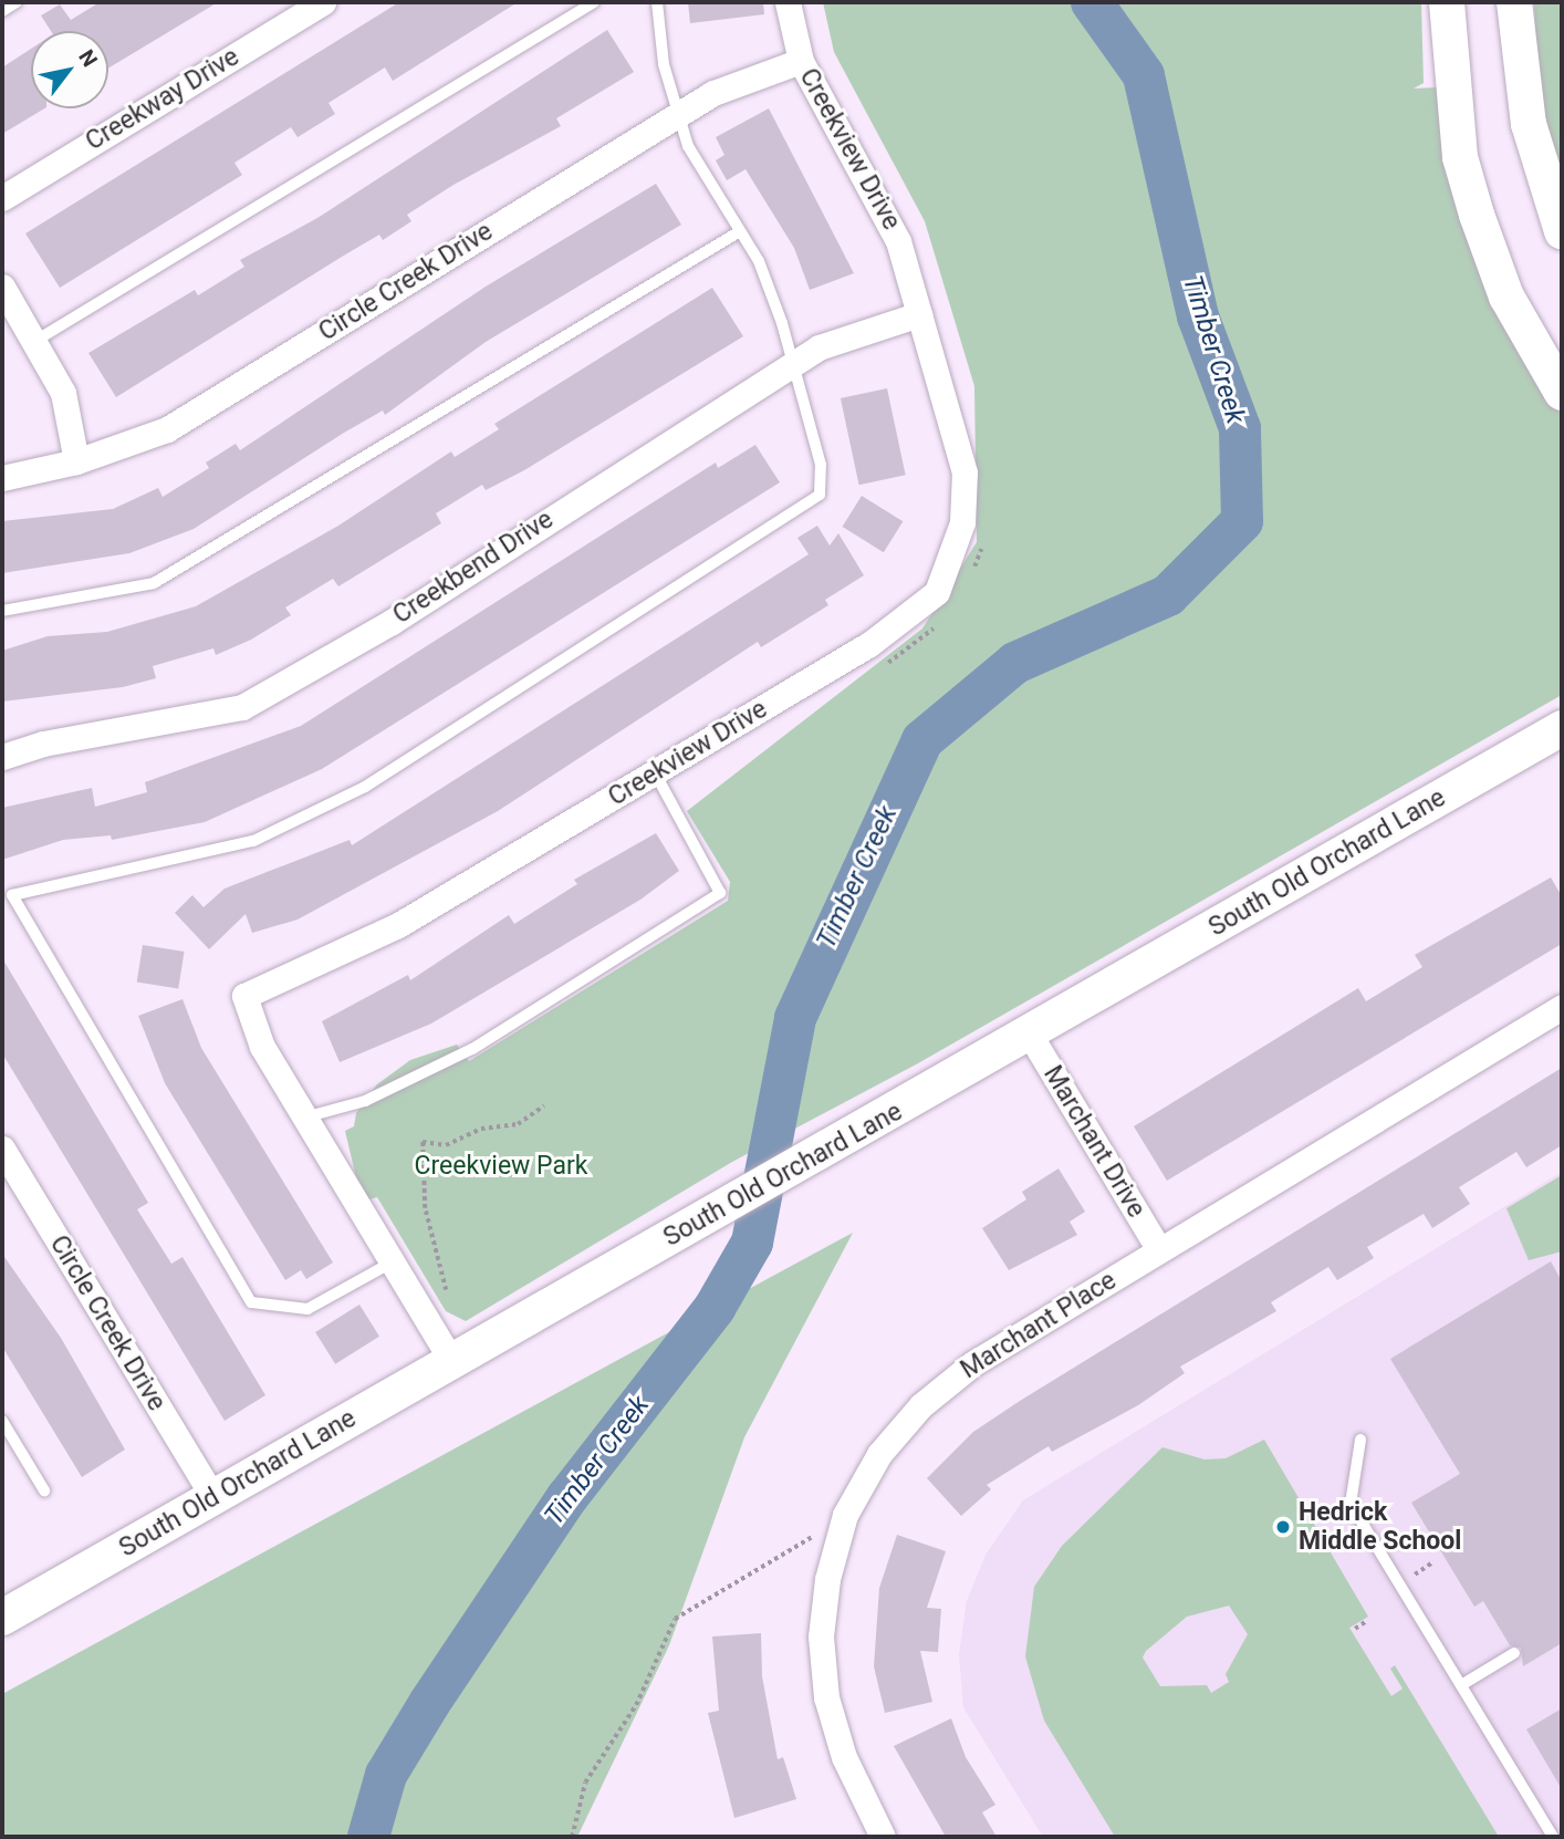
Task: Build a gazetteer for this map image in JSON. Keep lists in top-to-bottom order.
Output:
{
  "streets": {
    "street": [
      "Creekway Drive",
      "Creekview Drive",
      "Circle Creek Drive",
      "Creekbend Drive",
      "South Old Orchard Lane",
      "Marchant Drive",
      "Marchant Place"
    ]
  },
  "crossings": [
    ["Creekview Drive", "Circle Creek Drive"],
    ["Creekview Drive", "Creekbend Drive"],
    ["Creekview Drive", "South Old Orchard Lane"],
    ["Circle Creek Drive", "South Old Orchard Lane"],
    ["South Old Orchard Lane", "Marchant Drive"],
    ["Marchant Drive", "Marchant Place"]
  ],
  "water": ["Timber Creek"],
  "parks": ["Creekview Park"],
  "places": ["Hedrick Middle School"],
  "north": "top right"
}
